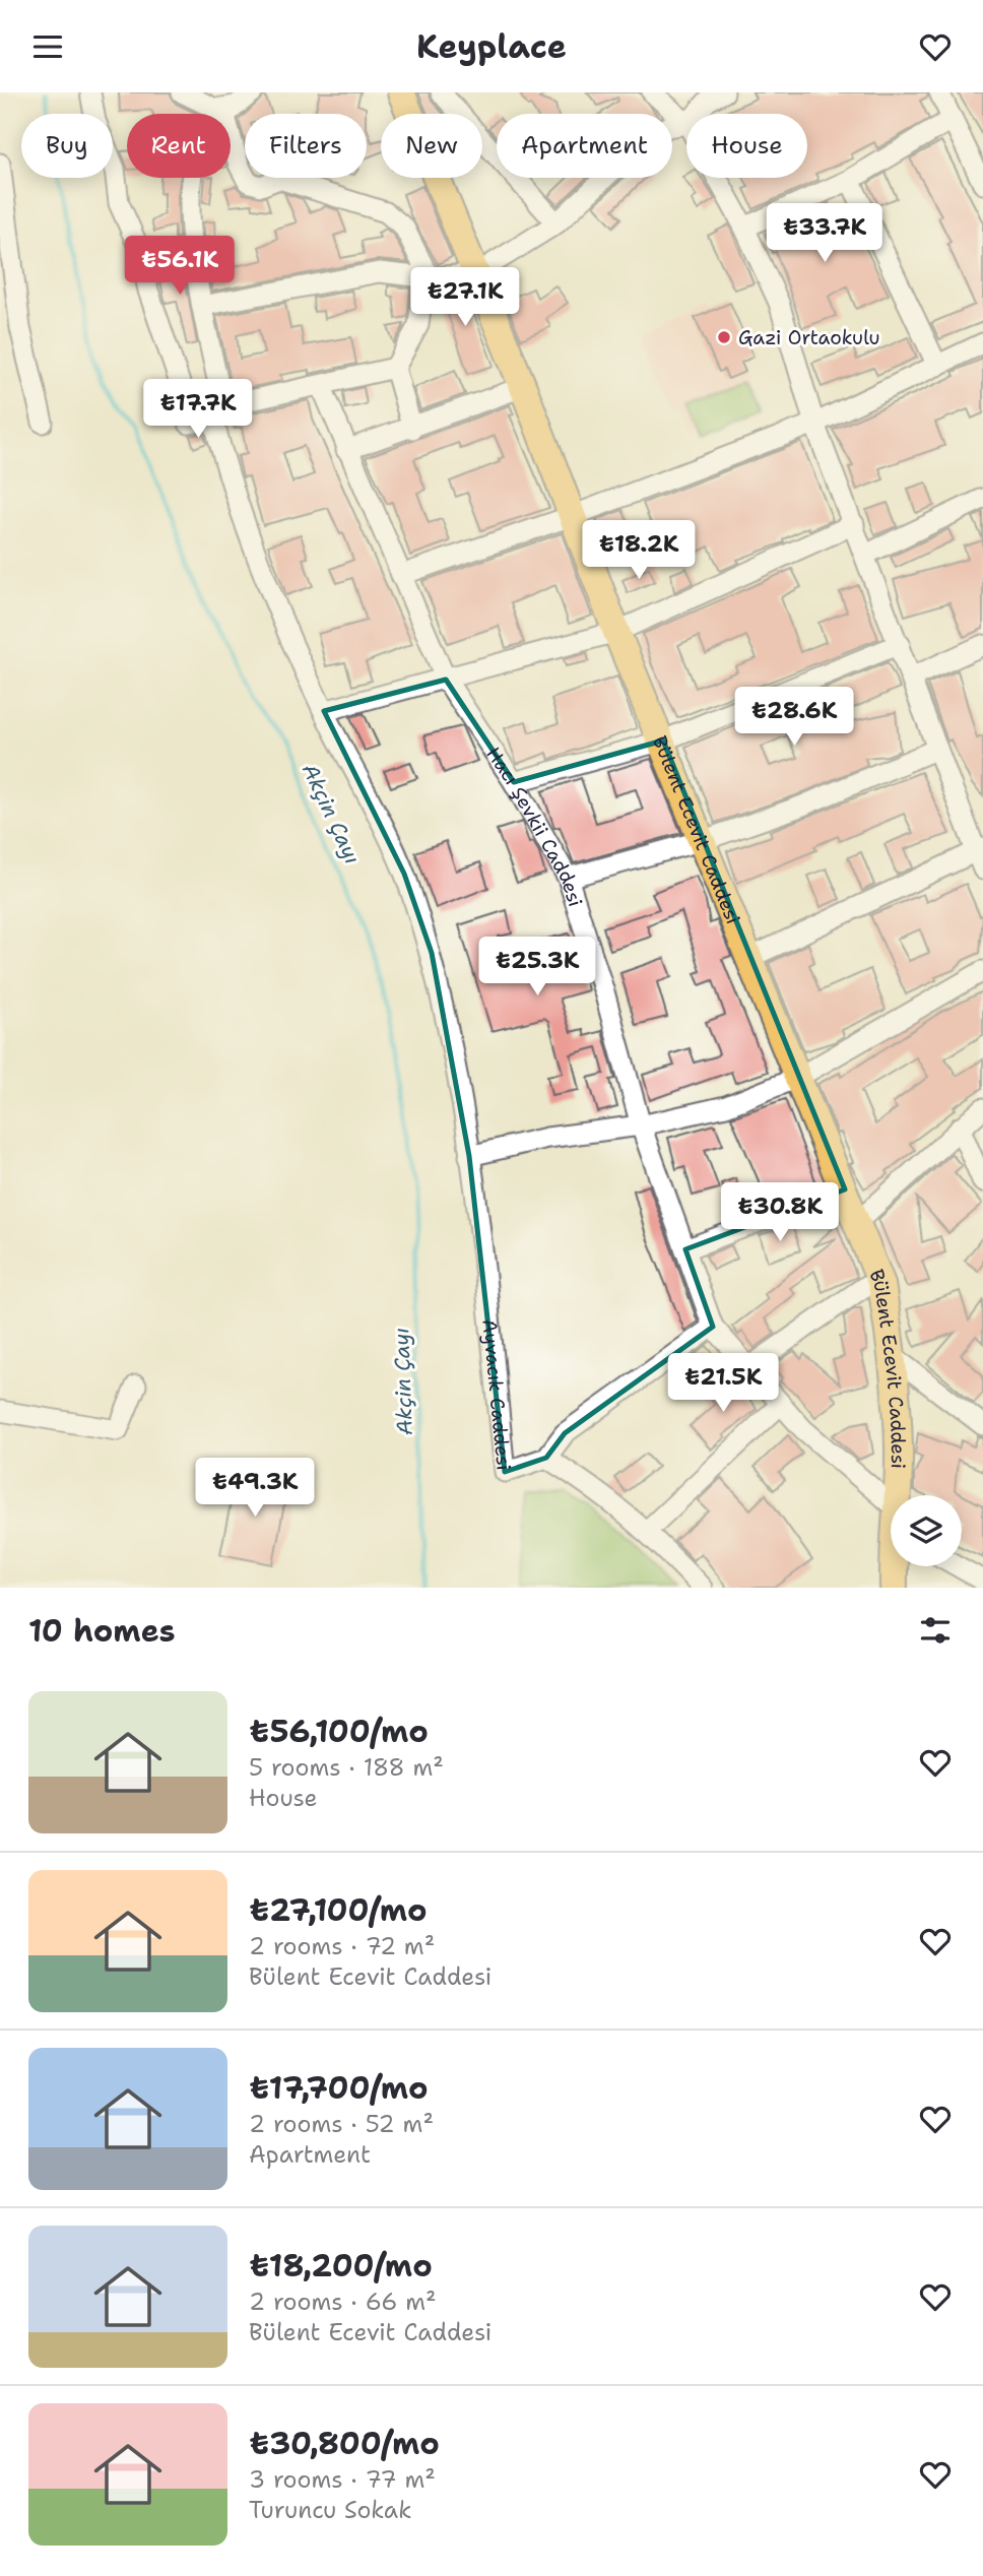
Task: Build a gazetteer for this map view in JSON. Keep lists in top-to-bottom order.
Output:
{
  "streets": {
    "main road": ["Bülent Ecevit Caddesi"],
    "street": ["Hacı Şevkii Caddesi", "Ayvacık Caddesi"]
  },
  "water": ["Akçin Çayı"],
  "places": ["Gazi Ortaokulu"],
  "page": {
    "header": "Keyplace",
    "chip": [
      "Buy",
      "Rent",
      "Filters",
      "New",
      "Apartment",
      "House"
    ],
    "price": [
      "₺33.7K",
      "₺56.1K",
      "₺27.1K",
      "₺17.7K",
      "₺18.2K",
      "₺28.6K",
      "₺25.3K",
      "₺30.8K",
      "₺21.5K",
      "₺49.3K"
    ],
    "heading": "10 homes",
    "list": [
      {
        "name": "₺56,100/mo",
        "note": "5 rooms · 188 m² · House"
      },
      {
        "name": "₺27,100/mo",
        "note": "2 rooms · 72 m² · Bülent Ecevit Caddesi"
      },
      {
        "name": "₺17,700/mo",
        "note": "2 rooms · 52 m² · Apartment"
      },
      {
        "name": "₺18,200/mo",
        "note": "2 rooms · 66 m² · Bülent Ecevit Caddesi"
      },
      {
        "name": "₺30,800/mo",
        "note": "3 rooms · 77 m² · Turuncu Sokak"
      }
    ]
  }
}
